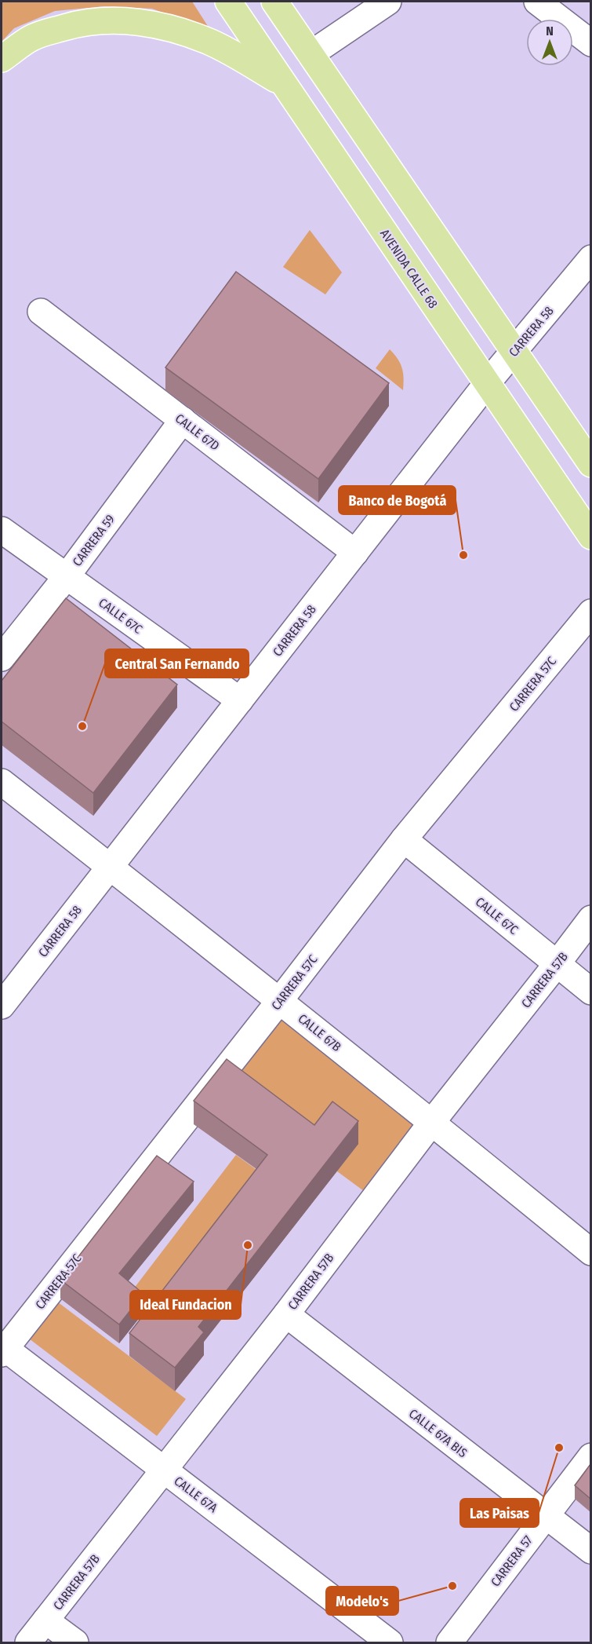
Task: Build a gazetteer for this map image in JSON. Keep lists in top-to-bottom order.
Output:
{
  "streets": {
    "main road": ["AVENIDA CALLE 68"],
    "street": [
      "CARRERA 58",
      "CALLE 67D",
      "CARRERA 59",
      "CALLE 67C",
      "CARRERA 57C",
      "CARRERA 57B",
      "CALLE 67B",
      "CALLE 67A BIS",
      "CALLE 67A",
      "CARRERA 57"
    ]
  },
  "crossings": [
    ["AVENIDA CALLE 68", "CARRERA 58"],
    ["CARRERA 58", "CALLE 67D"],
    ["CARRERA 58", "CALLE 67C"],
    ["CARRERA 58", "CALLE 67B"],
    ["CALLE 67D", "CARRERA 59"],
    ["CARRERA 59", "CALLE 67C"],
    ["CALLE 67C", "CARRERA 57C"],
    ["CALLE 67C", "CARRERA 57B"],
    ["CARRERA 57C", "CALLE 67B"],
    ["CARRERA 57C", "CALLE 67A"],
    ["CARRERA 57B", "CALLE 67B"],
    ["CARRERA 57B", "CALLE 67A BIS"],
    ["CARRERA 57B", "CALLE 67A"],
    ["CALLE 67A BIS", "CARRERA 57"]
  ],
  "places": [
    "Banco de Bogotá",
    "Central San Fernando",
    "Ideal Fundacion",
    "Las Paisas",
    "Modelo's"
  ],
  "north": "top"
}
